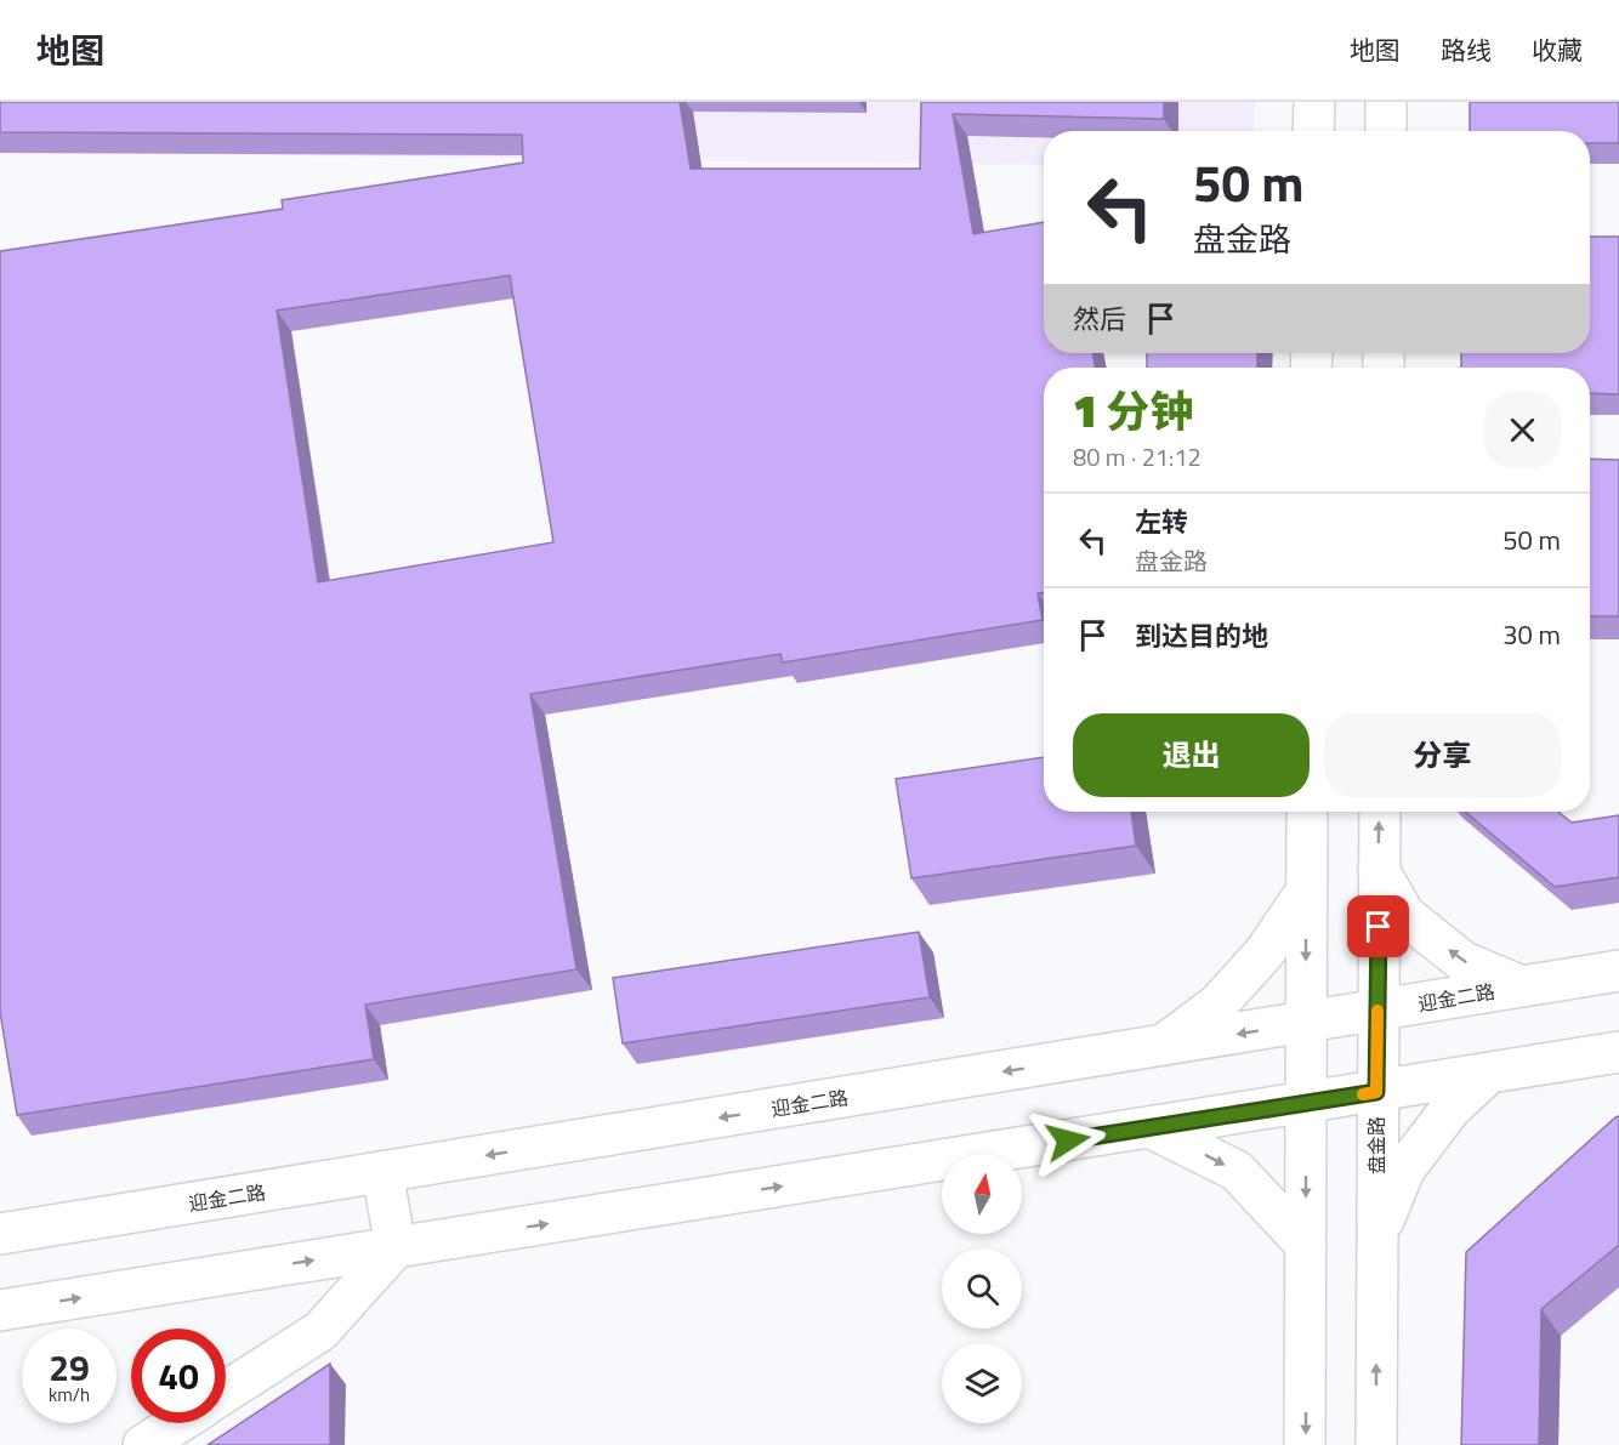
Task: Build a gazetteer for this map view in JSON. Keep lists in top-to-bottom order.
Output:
{
  "streets": {
    "street": ["迎金二路", "盘金路"]
  },
  "crossings": [
    ["迎金二路", "盘金路"]
  ],
  "north": "top",
  "page": {
    "header": "地图",
    "nav": ["地图", "路线", "收藏"],
    "turn": ["50 m", "盘金路"],
    "then": "然后",
    "heading": ["1 分钟", "80 m · 21:12"],
    "list": [
      {
        "name": "左转",
        "note": "盘金路",
        "value": "50 m"
      },
      {
        "name": "到达目的地",
        "value": "30 m"
      }
    ],
    "buttons": ["退出", "分享"],
    "speed": "29 km/h",
    "limit": "40"
  }
}
